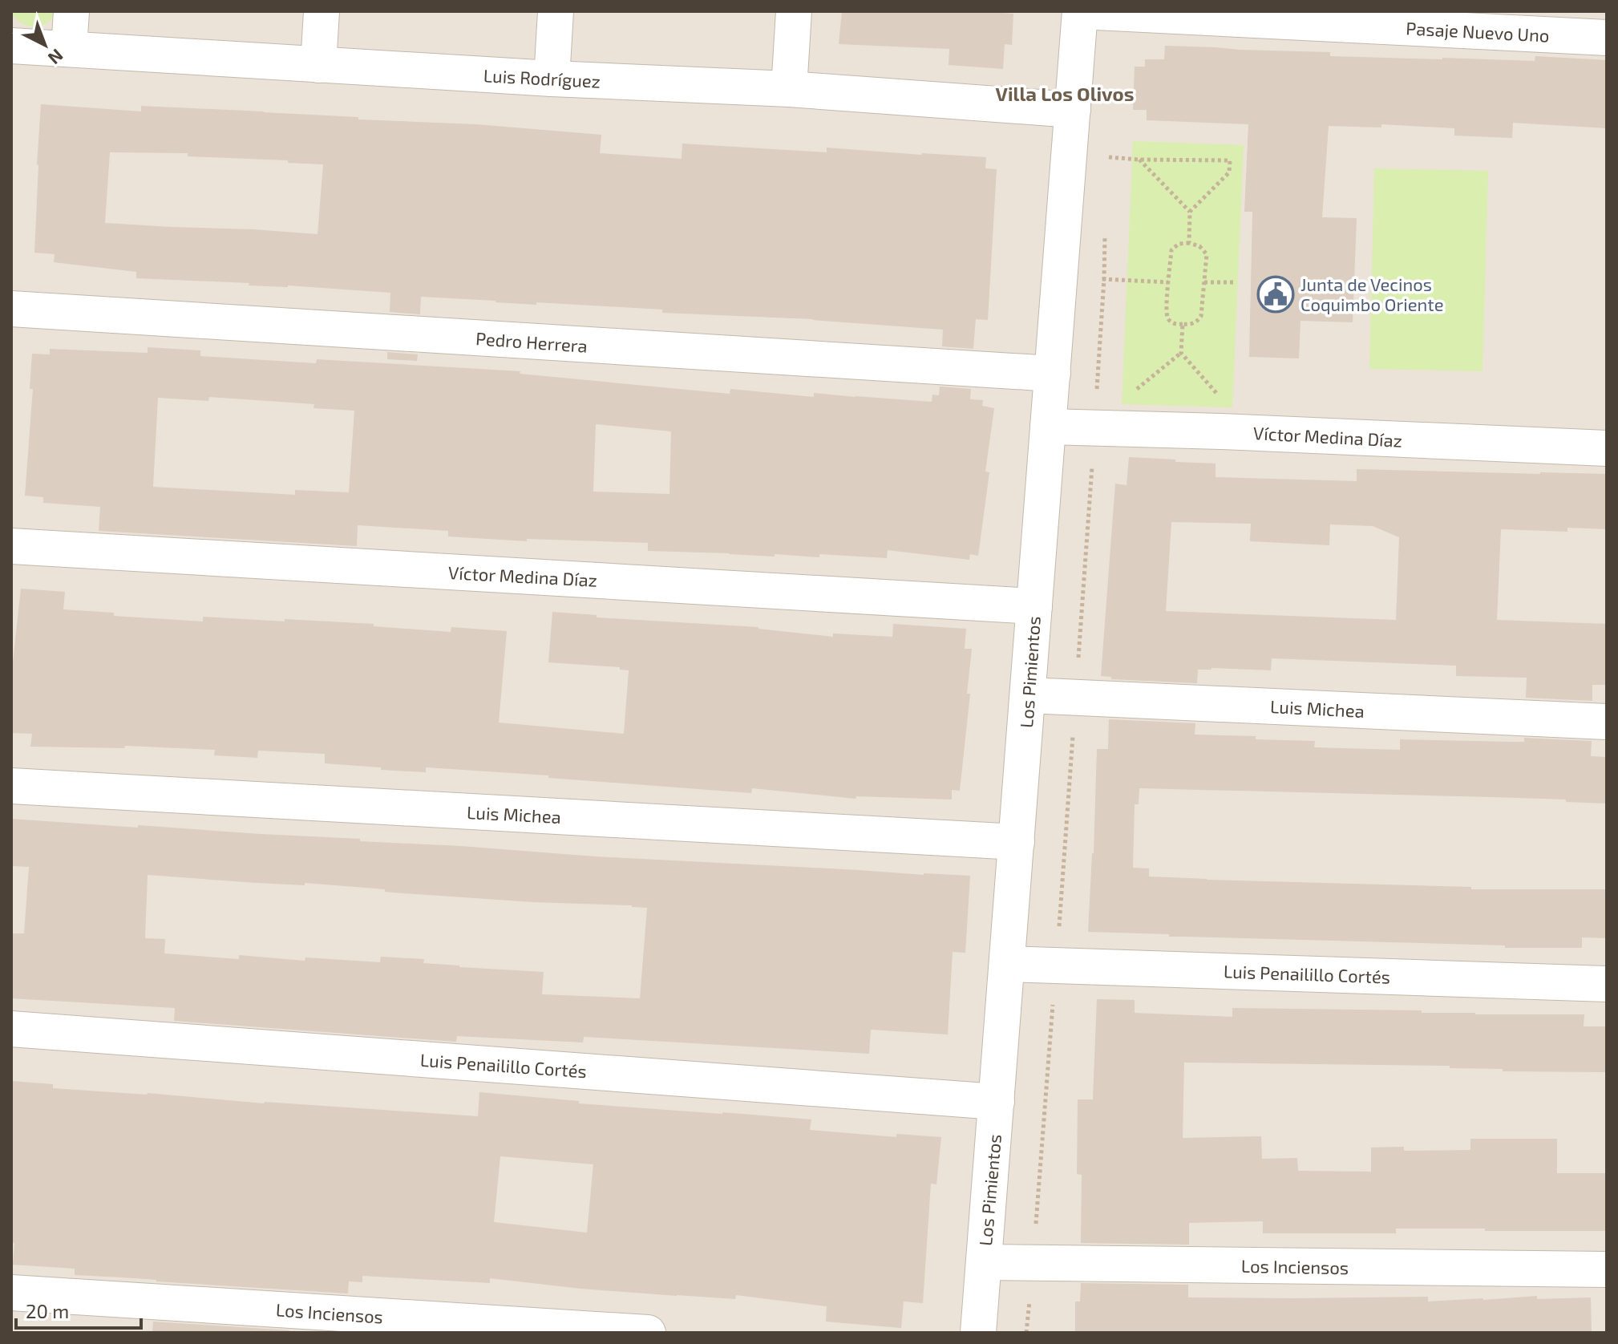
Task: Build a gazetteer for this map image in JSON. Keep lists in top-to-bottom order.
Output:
{
  "streets": {
    "street": [
      "Pasaje Nuevo Uno",
      "Luis Rodríguez",
      "Pedro Herrera",
      "Víctor Medina Díaz",
      "Los Pimientos",
      "Luis Michea",
      "Luis Penailillo Cortés",
      "Los Inciensos"
    ]
  },
  "crossings": [
    ["Pasaje Nuevo Uno", "Los Pimientos"],
    ["Luis Rodríguez", "Los Pimientos"],
    ["Pedro Herrera", "Los Pimientos"],
    ["Víctor Medina Díaz", "Los Pimientos"],
    ["Los Pimientos", "Luis Michea"],
    ["Los Pimientos", "Luis Penailillo Cortés"],
    ["Los Pimientos", "Los Inciensos"]
  ],
  "districts": ["Villa Los Olivos"],
  "places": {
    "public building": ["Junta de Vecinos Coquimbo Oriente"]
  },
  "scale_bar": "20 m",
  "north": "bottom right"
}
